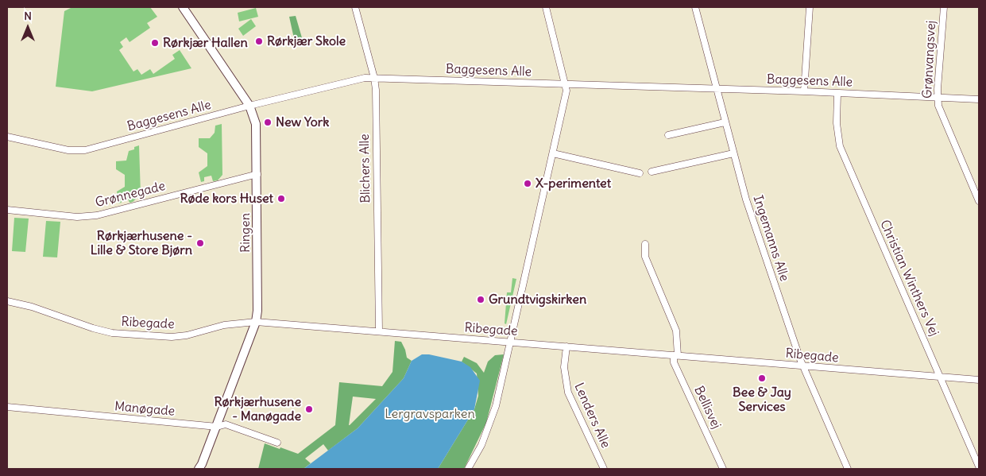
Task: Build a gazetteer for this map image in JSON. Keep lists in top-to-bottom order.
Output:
{
  "streets": {
    "street": [
      "Grønvangsvej",
      "Baggesens Alle",
      "Blichers Alle",
      "Grønnegade",
      "Ringen",
      "Ingemanns Alle",
      "Christian Winthers Vej",
      "Ribegade",
      "Bellisvej",
      "Manøgade",
      "Lenders Alle"
    ]
  },
  "crossings": [
    ["Grønvangsvej", "Baggesens Alle"],
    ["Baggesens Alle", "Blichers Alle"],
    ["Baggesens Alle", "Ringen"],
    ["Baggesens Alle", "Ingemanns Alle"],
    ["Baggesens Alle", "Christian Winthers Vej"],
    ["Blichers Alle", "Ribegade"],
    ["Grønnegade", "Ringen"],
    ["Ringen", "Ribegade"],
    ["Ringen", "Manøgade"],
    ["Ingemanns Alle", "Ribegade"],
    ["Christian Winthers Vej", "Ribegade"],
    ["Ribegade", "Bellisvej"],
    ["Ribegade", "Lenders Alle"]
  ],
  "parks": ["Lergravsparken"],
  "places": [
    "Rørkjær Skole",
    "Rørkjær Hallen",
    "New York",
    "X-perimentet",
    "Røde kors Huset",
    "Rørkjærhusene - Lille & Store Bjørn",
    "Grundtvigskirken",
    "Bee & Jay Services",
    "Rørkjærhusene - Manøgade"
  ],
  "north": "top"
}
